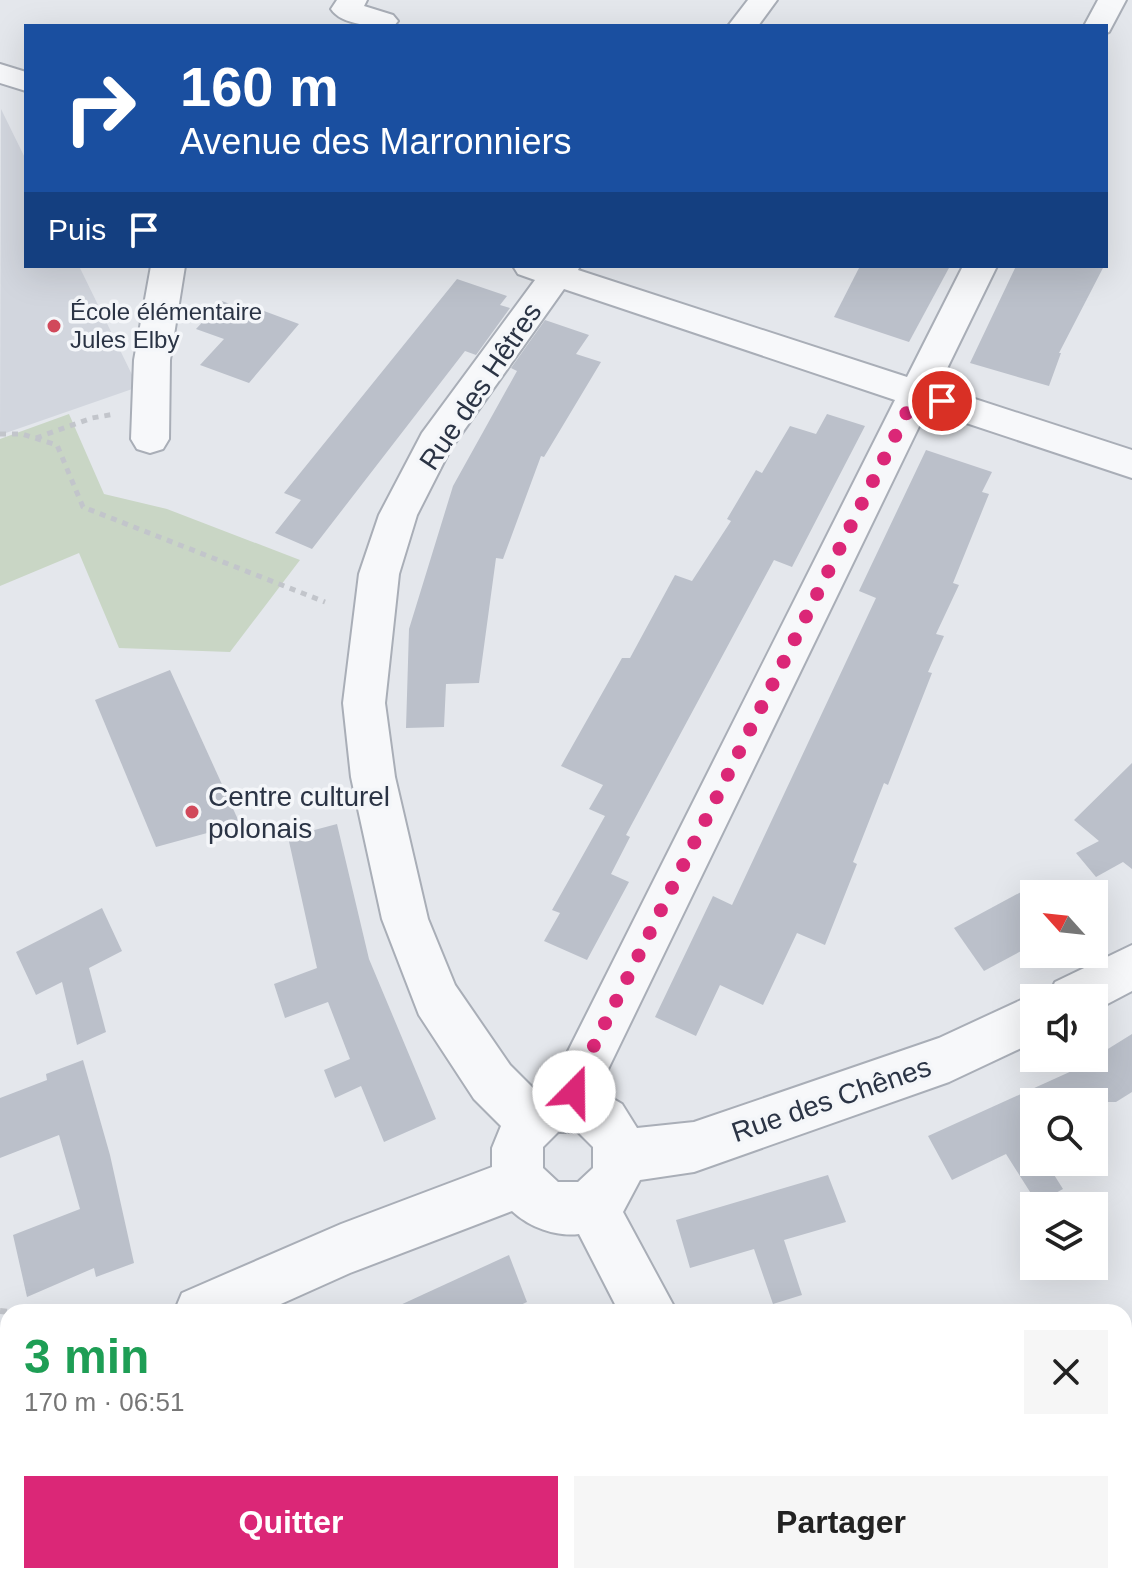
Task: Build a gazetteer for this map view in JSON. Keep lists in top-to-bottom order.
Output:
{
  "streets": {
    "street": ["Rue des Hêtres", "Rue des Chênes"]
  },
  "crossings": [
    ["Rue des Hêtres", "Rue des Chênes"]
  ],
  "places": ["École élémentaire Jules Elby", "Centre culturel polonais"],
  "north": "top left",
  "page": {
    "turn": ["160 m", "Avenue des Marronniers"],
    "then": "Puis",
    "heading": ["3 min", "170 m · 06:51"],
    "buttons": ["Quitter", "Partager"]
  }
}
